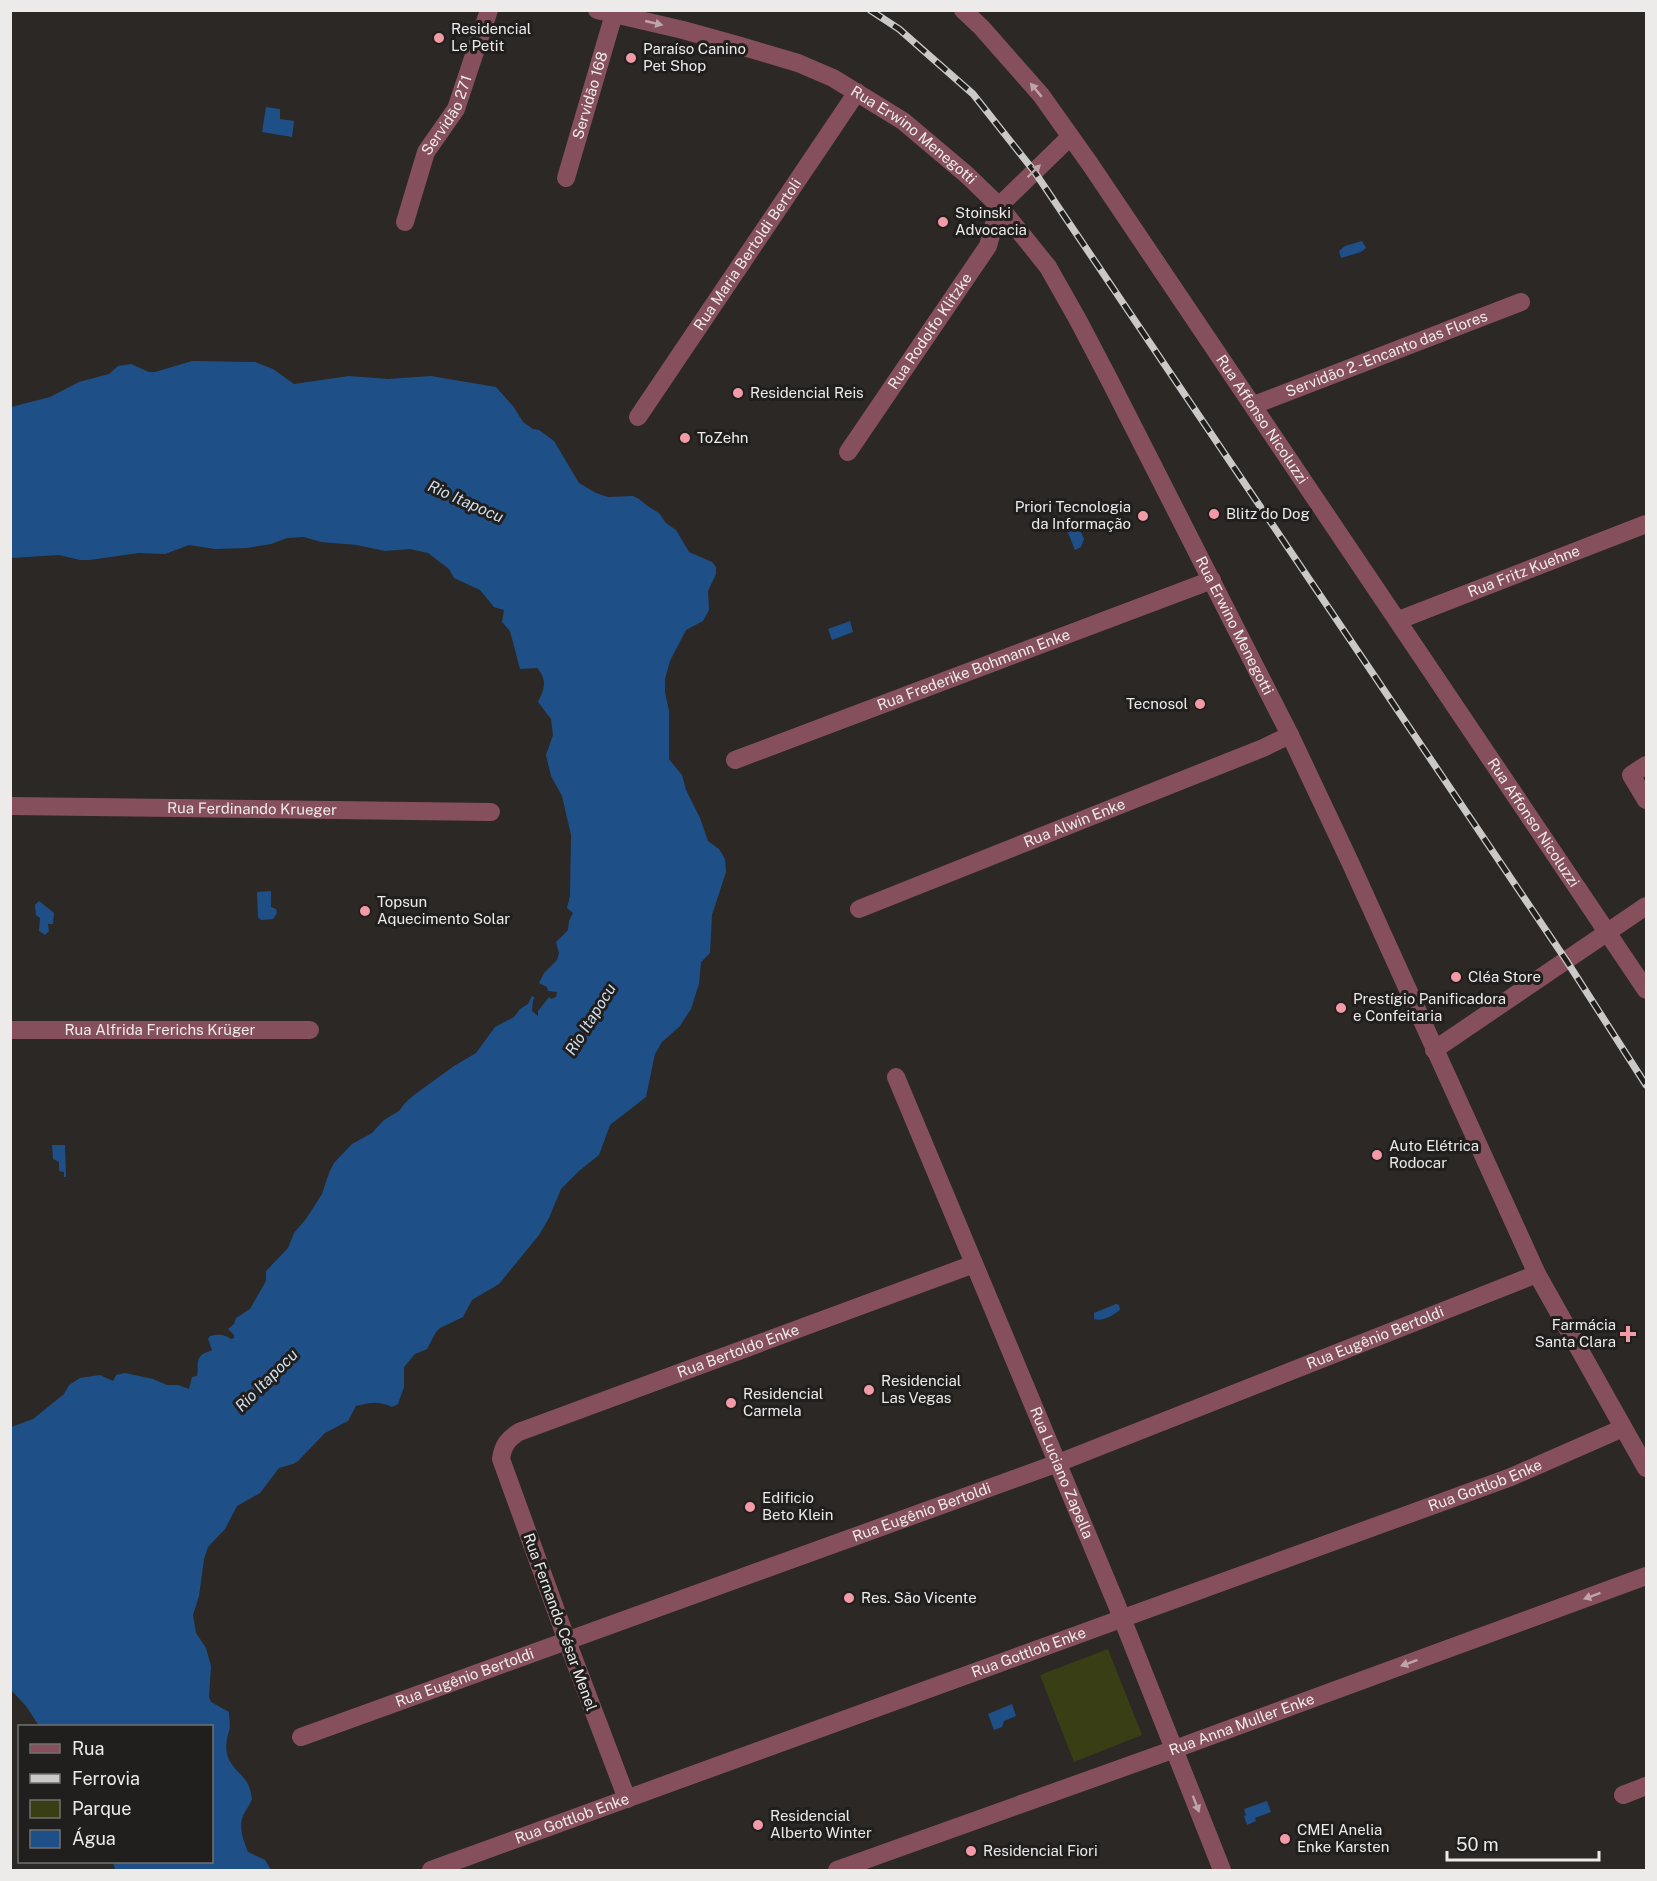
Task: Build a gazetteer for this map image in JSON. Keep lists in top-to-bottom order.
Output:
{
  "streets": {
    "street": [
      "Servidão 168",
      "Servidão 271",
      "Rua Erwino Menegotti",
      "Rua Maria Bertoldi Bertoli",
      "Rua Rodolfo Klitzke",
      "Servidão 2 - Encanto das Flores",
      "Rua Affonso Nicoluzzi",
      "Rua Fritz Kuehne",
      "Rua Frederike Bohmann Enke",
      "Rua Ferdinando Krueger",
      "Rua Alwin Enke",
      "Rua Alfrida Frerichs Krüger",
      "Rua Eugênio Bertoldi",
      "Rua Bertoldo Enke",
      "Rua Luciano Zapella",
      "Rua Gottlob Enke",
      "Rua Fernando César Menel",
      "Rua Anna Muller Enke"
    ]
  },
  "crossings": [
    ["Servidão 168", "Rua Erwino Menegotti"],
    ["Rua Erwino Menegotti", "Rua Maria Bertoldi Bertoli"],
    ["Rua Erwino Menegotti", "Rua Rodolfo Klitzke"],
    ["Rua Erwino Menegotti", "Rua Frederike Bohmann Enke"],
    ["Rua Erwino Menegotti", "Rua Alwin Enke"],
    ["Rua Erwino Menegotti", "Rua Eugênio Bertoldi"],
    ["Rua Erwino Menegotti", "Rua Gottlob Enke"],
    ["Servidão 2 - Encanto das Flores", "Rua Affonso Nicoluzzi"],
    ["Rua Affonso Nicoluzzi", "Rua Fritz Kuehne"],
    ["Rua Eugênio Bertoldi", "Rua Luciano Zapella"],
    ["Rua Eugênio Bertoldi", "Rua Fernando César Menel"],
    ["Rua Bertoldo Enke", "Rua Luciano Zapella"],
    ["Rua Bertoldo Enke", "Rua Fernando César Menel"],
    ["Rua Luciano Zapella", "Rua Gottlob Enke"],
    ["Rua Luciano Zapella", "Rua Anna Muller Enke"],
    ["Rua Gottlob Enke", "Rua Fernando César Menel"]
  ],
  "one_way": ["Rua Anna Muller Enke"],
  "water": ["Rio Itapocu"],
  "places": {
    "other": [
      "Residencial Le Petit",
      "Paraíso Canino Pet Shop",
      "Stoinski Advocacia",
      "Residencial Reis",
      "ToZehn",
      "Blitz do Dog",
      "Priori Tecnologia da Informação",
      "Tecnosol",
      "Topsun Aquecimento Solar",
      "Cléa Store",
      "Prestígio Panificadora e Confeitaria",
      "Auto Elétrica Rodocar",
      "Residencial Las Vegas",
      "Residencial Carmela",
      "Edificio Beto Klein",
      "Res. São Vicente",
      "Residencial Alberto Winter",
      "CMEI Anelia Enke Karsten",
      "Residencial Fiori"
    ],
    "health": ["Farmácia Santa Clara"]
  },
  "legend": [
    "Rua",
    "Ferrovia",
    "Parque",
    "Água"
  ],
  "scale_bar": "50 m"
}
